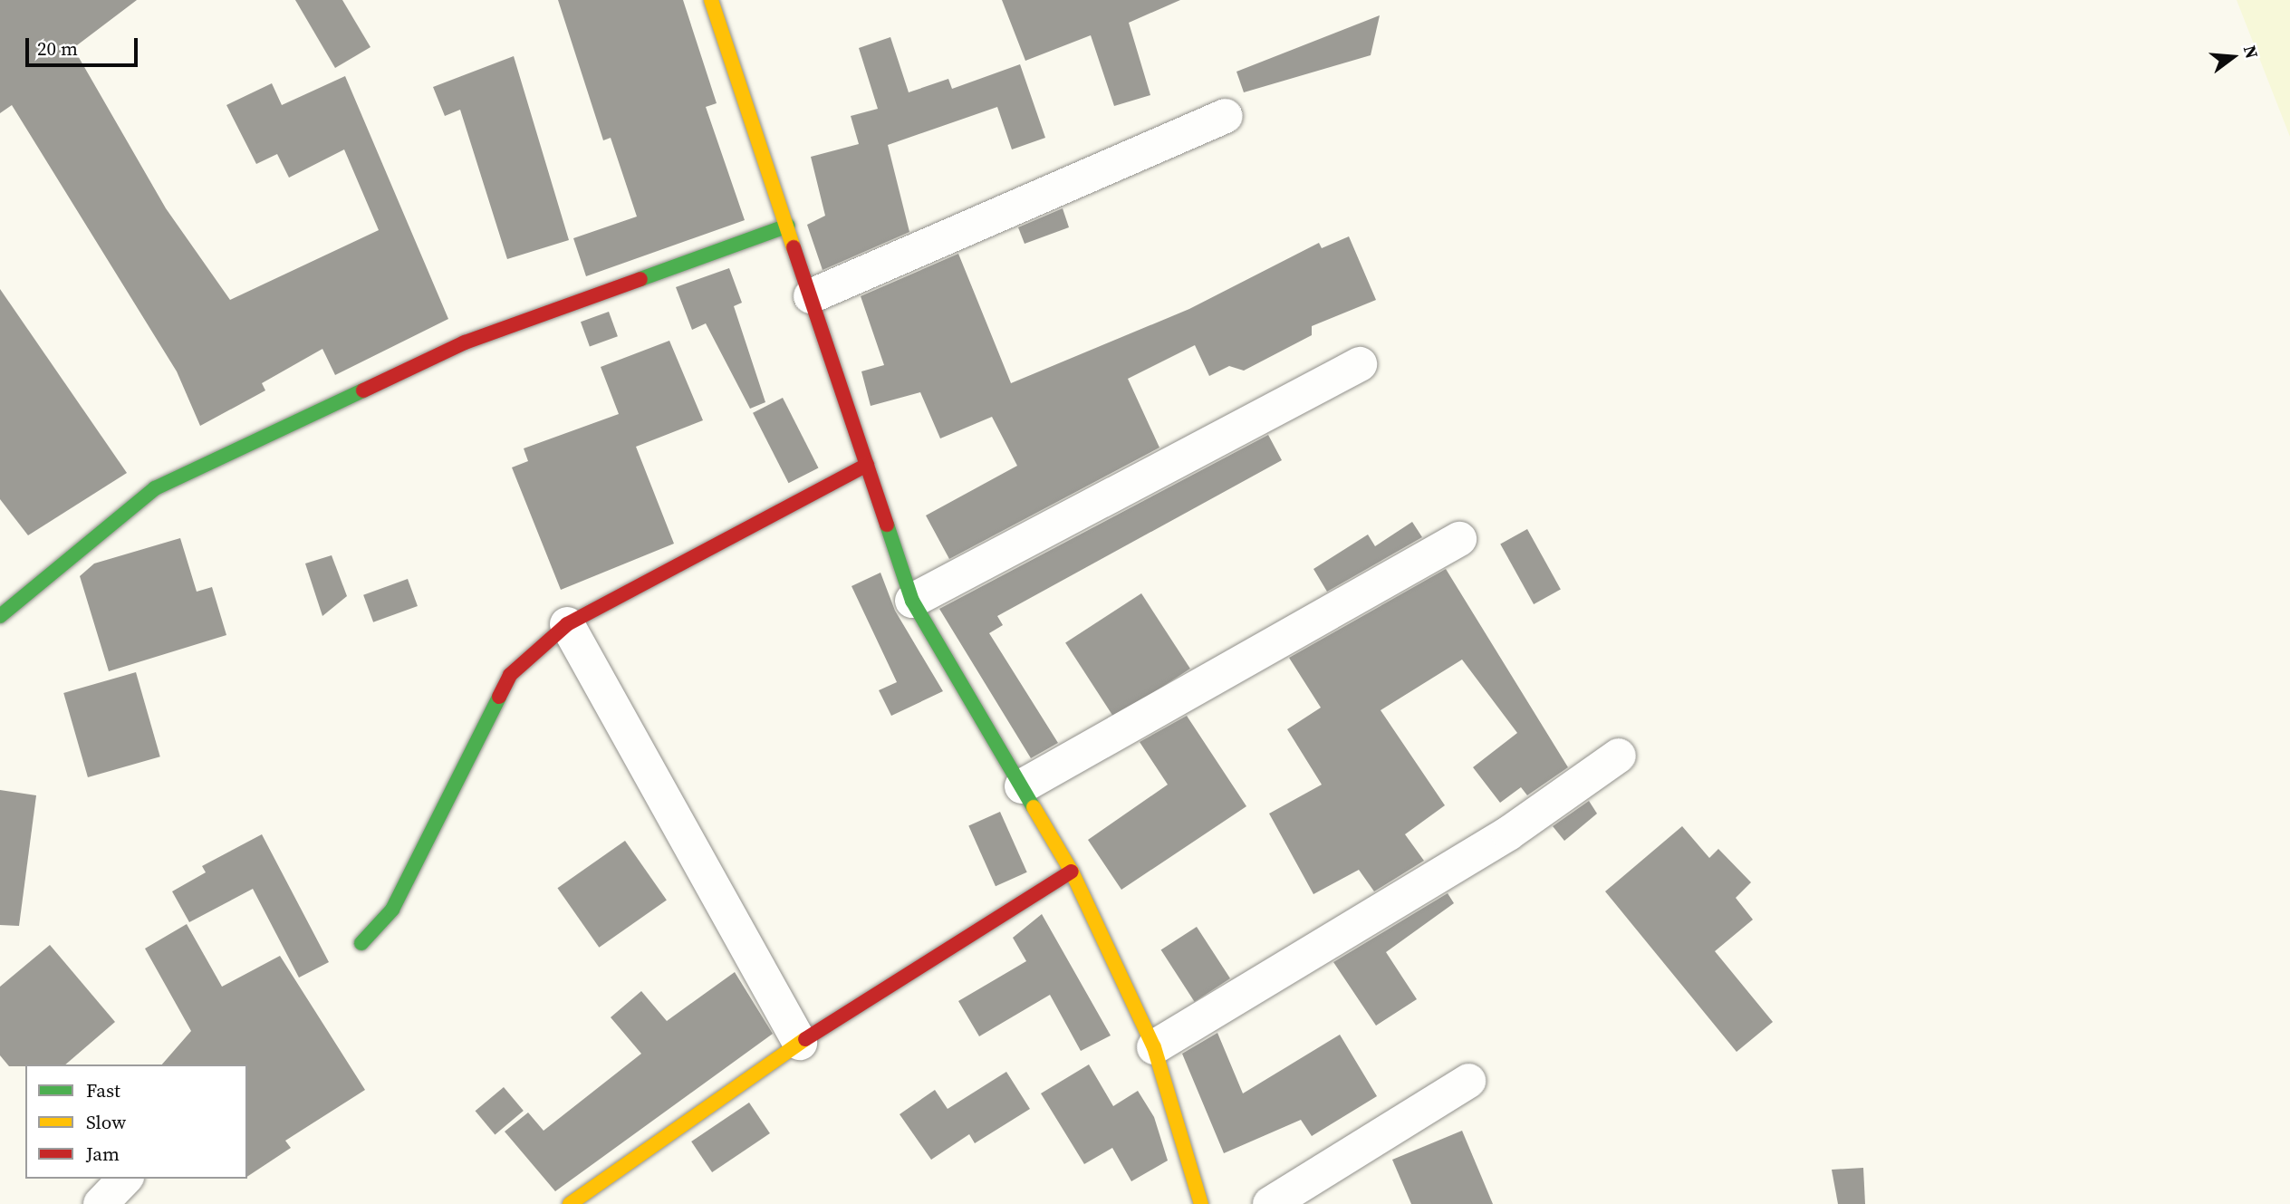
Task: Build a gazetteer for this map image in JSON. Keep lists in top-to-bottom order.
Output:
{
  "legend": ["Fast", "Slow", "Jam"],
  "scale_bar": "20 m",
  "north": "right"
}
